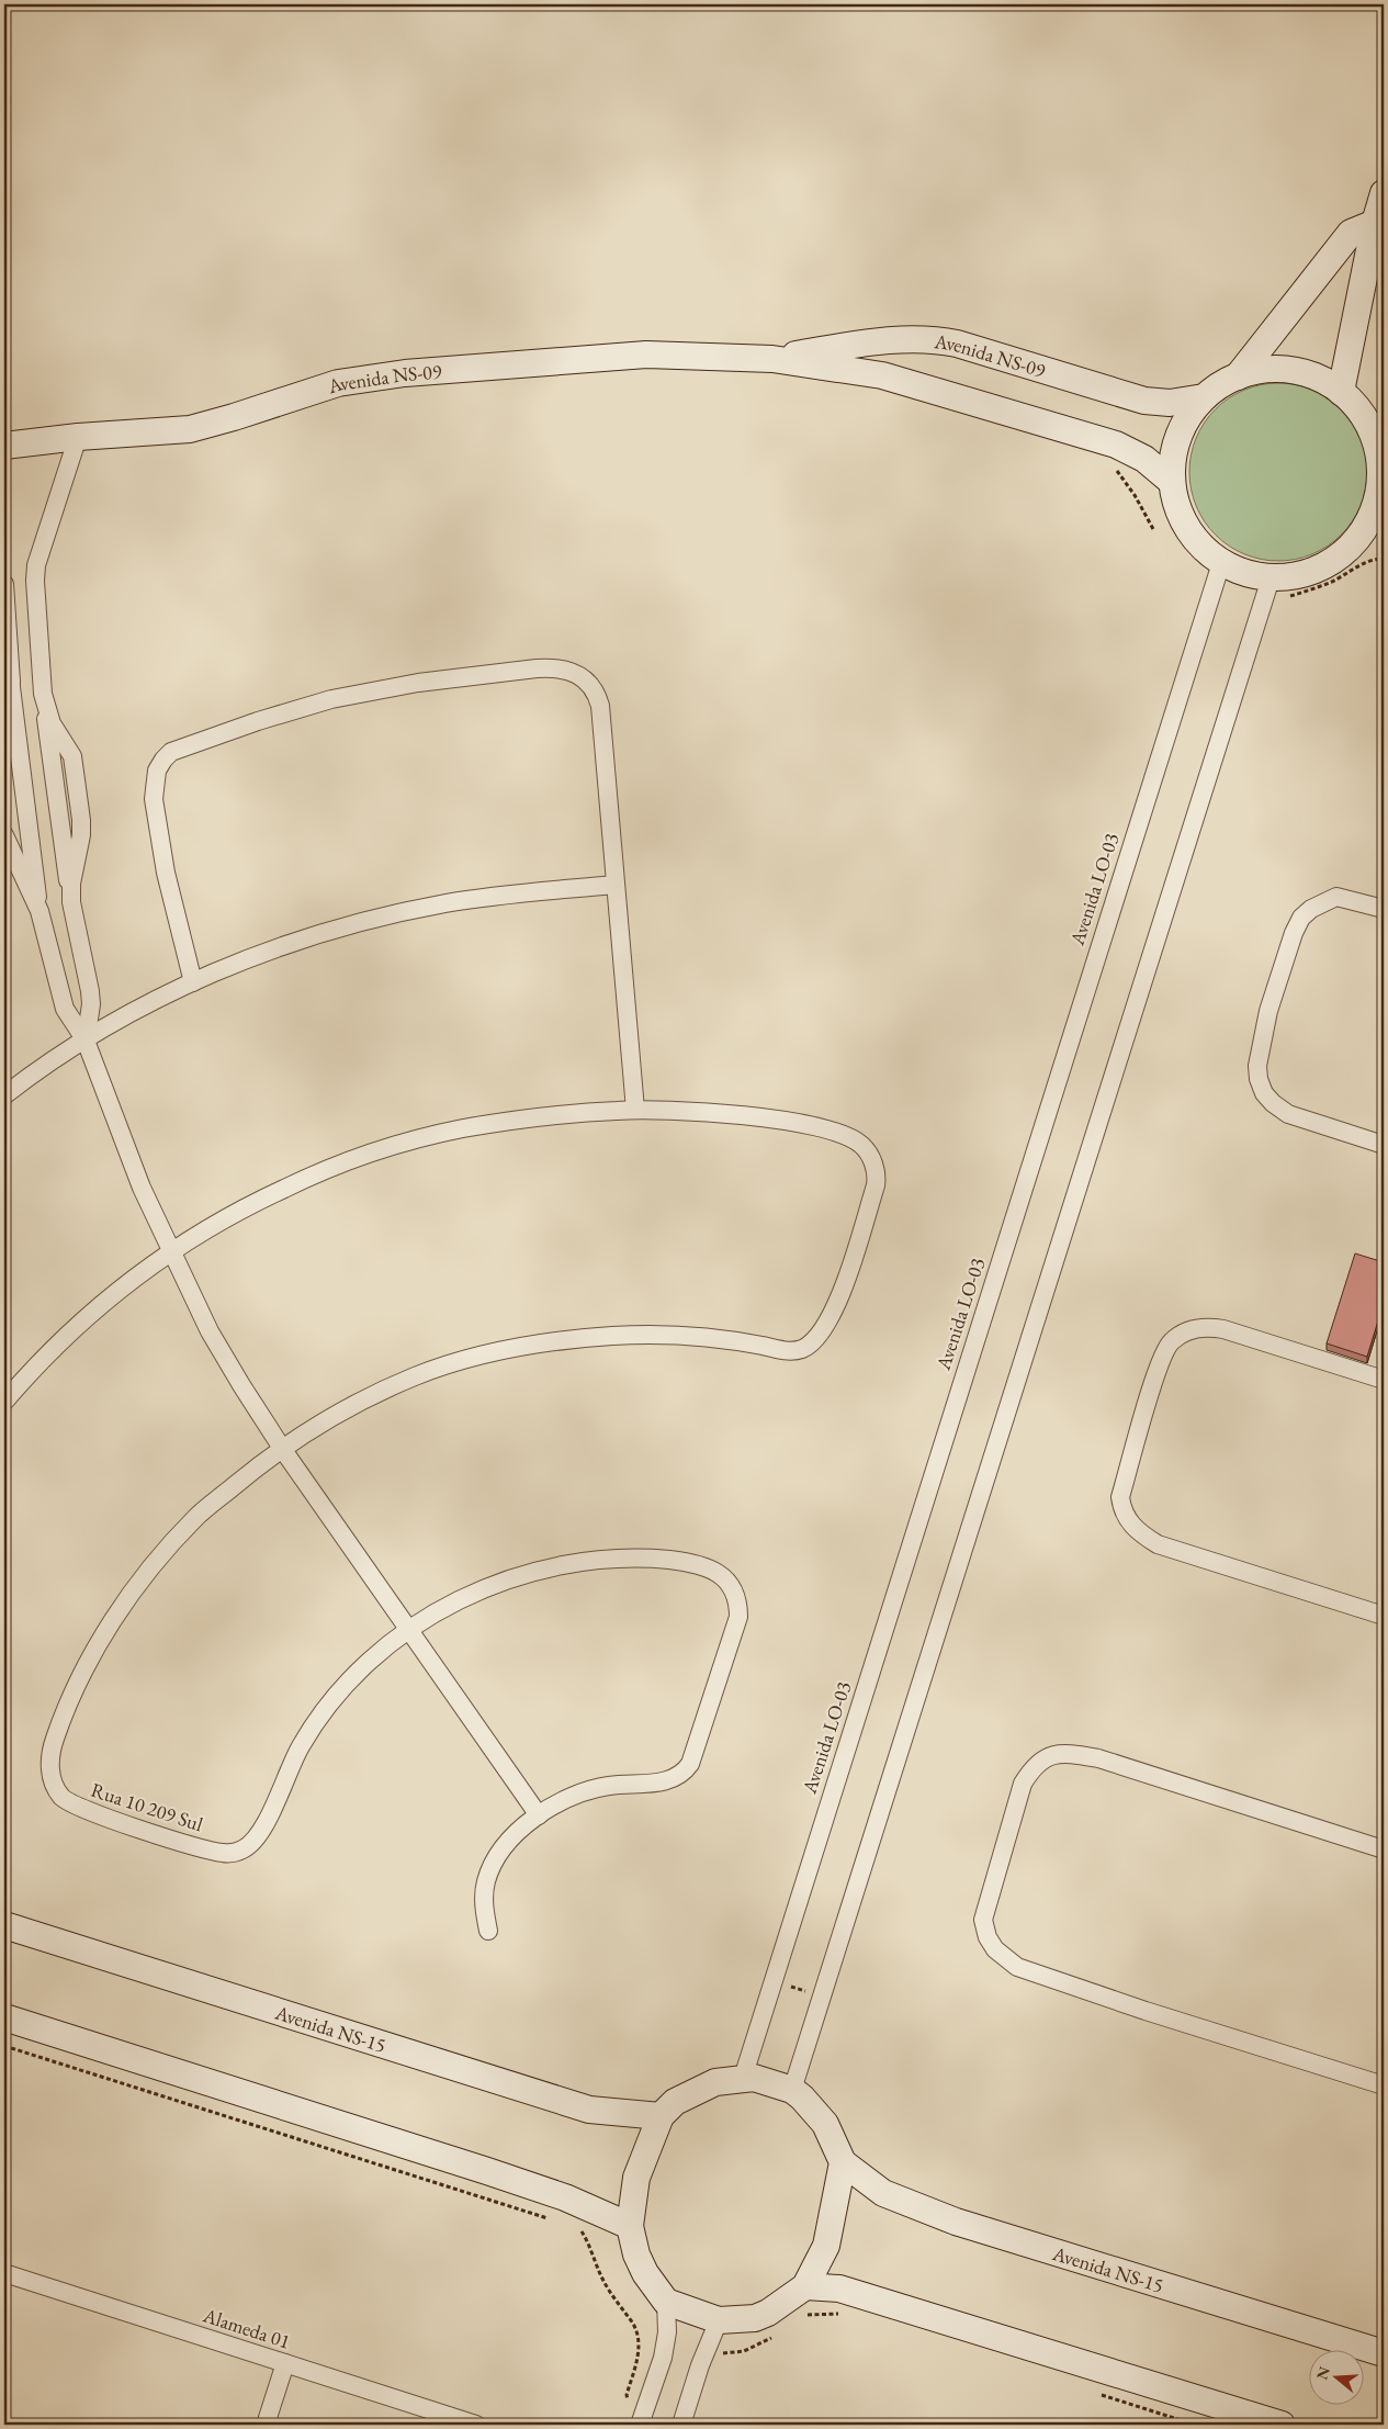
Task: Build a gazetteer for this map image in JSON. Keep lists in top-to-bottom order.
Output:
{
  "streets": {
    "main road": ["Avenida NS-09", "Avenida NS-15"],
    "street": ["Avenida LO-03", "Rua 10 209 Sul", "Alameda 01"]
  },
  "crossings": [
    ["Avenida LO-03", "Avenida NS-15"]
  ],
  "north": "left"
}
